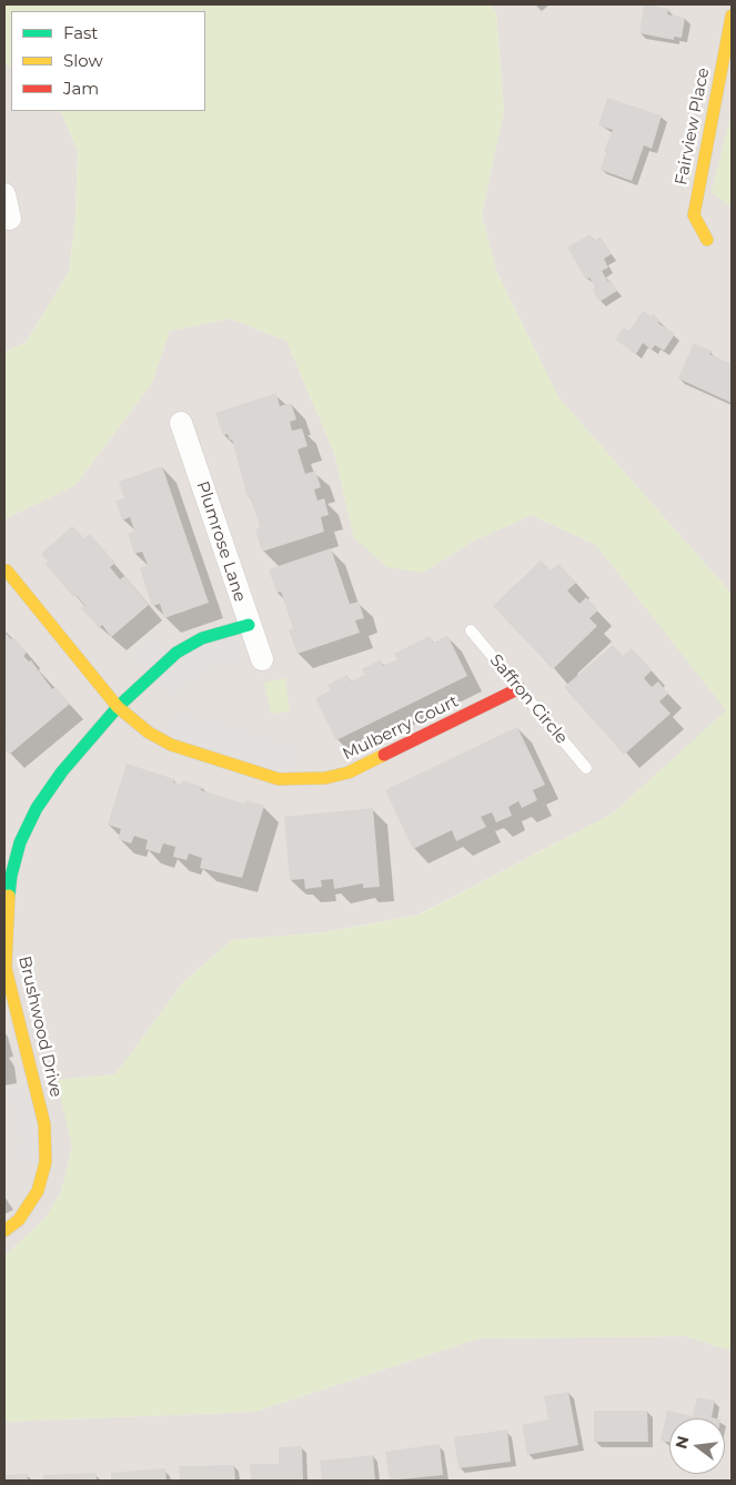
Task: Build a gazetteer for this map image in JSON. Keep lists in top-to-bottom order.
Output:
{
  "streets": {
    "street": [
      "Fairview Place",
      "Plumrose Lane",
      "Mulberry Court",
      "Brushwood Drive"
    ],
    "lane": ["Saffron Circle"]
  },
  "crossings": [
    ["Plumrose Lane", "Brushwood Drive"],
    ["Saffron Circle", "Mulberry Court"],
    ["Mulberry Court", "Brushwood Drive"]
  ],
  "legend": ["Fast", "Slow", "Jam"],
  "north": "left"
}
